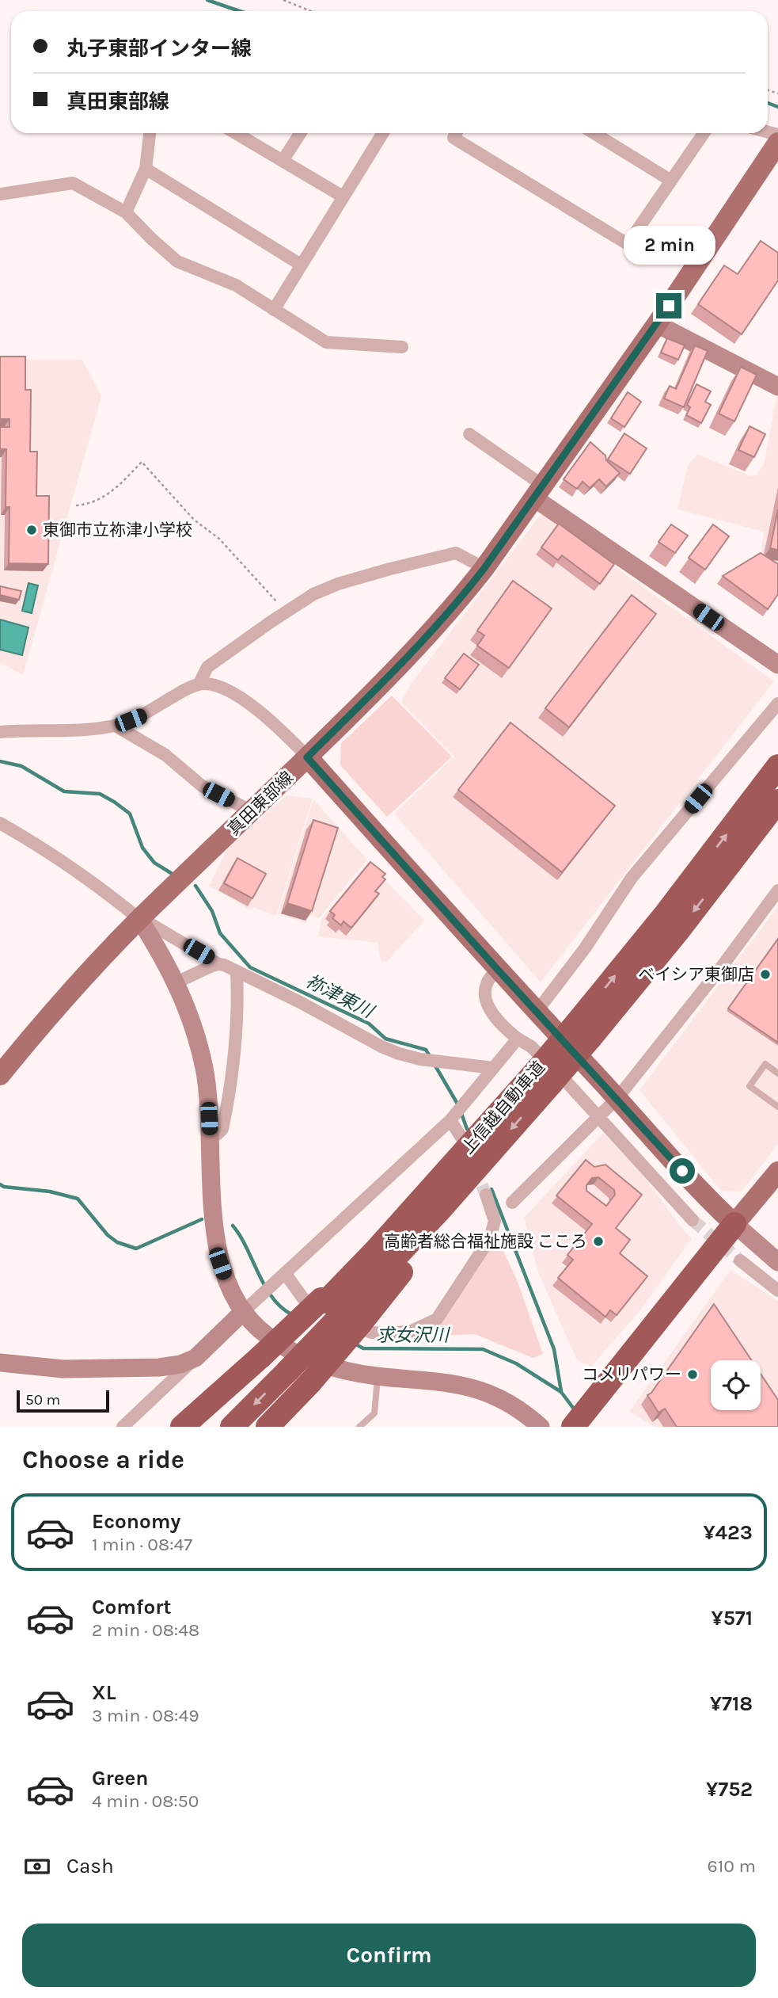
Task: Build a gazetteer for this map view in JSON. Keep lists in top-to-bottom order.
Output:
{
  "streets": {
    "highway": ["上信越自動車道"],
    "main road": ["真田東部線"]
  },
  "water": ["祢津東川", "求女沢川"],
  "places": [
    "東御市立祢津小学校",
    "ベイシア東御店",
    "高齢者総合福祉施設 こころ",
    "コメリパワー"
  ],
  "scale_bar": "50 m",
  "page": {
    "banner": ["丸子東部インター線", "真田東部線"],
    "bubble": "2 min",
    "scale": "50 m",
    "heading": "Choose a ride",
    "list": [
      {
        "name": "Economy",
        "note": "1 min · 08:47",
        "value": "¥423"
      },
      {
        "name": "Comfort",
        "note": "2 min · 08:48",
        "value": "¥571"
      },
      {
        "name": "XL",
        "note": "3 min · 08:49",
        "value": "¥718"
      },
      {
        "name": "Green",
        "note": "4 min · 08:50",
        "value": "¥752"
      }
    ],
    "pay": ["Cash", "610 m"],
    "buttons": "Confirm"
  }
}
